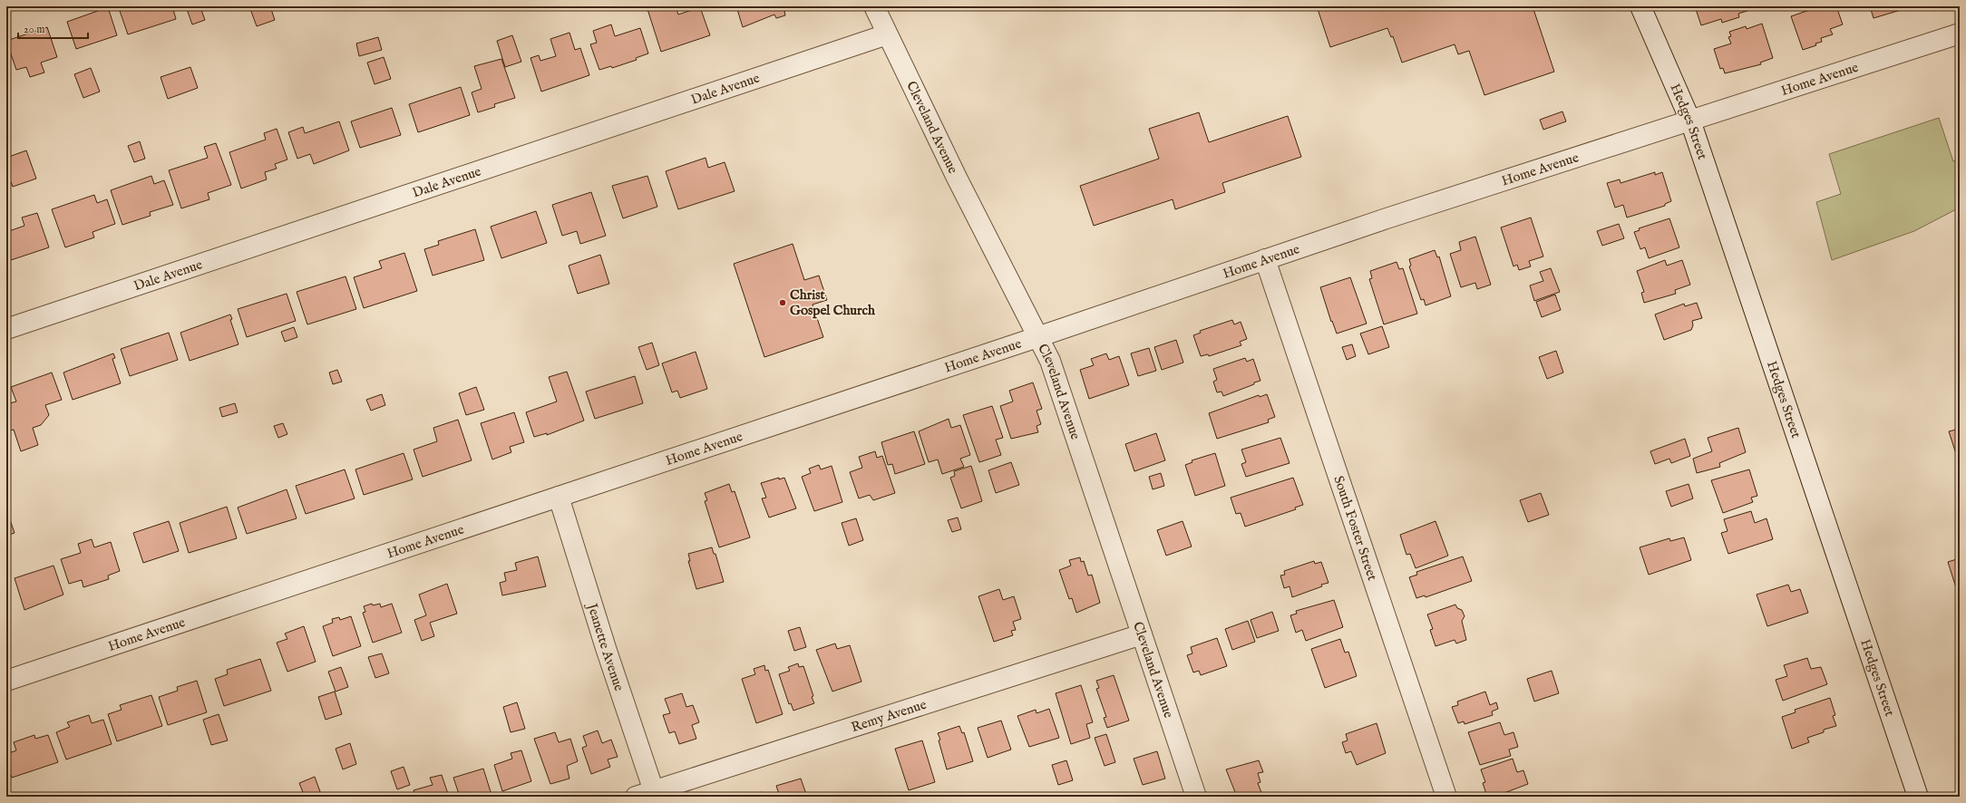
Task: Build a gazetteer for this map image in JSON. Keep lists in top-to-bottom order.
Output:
{
  "streets": {
    "street": [
      "Home Avenue",
      "Dale Avenue",
      "Hedges Street",
      "Cleveland Avenue",
      "South Foster Street",
      "Jeanette Avenue",
      "Remy Avenue"
    ]
  },
  "crossings": [
    ["Home Avenue", "Hedges Street"],
    ["Home Avenue", "Cleveland Avenue"],
    ["Home Avenue", "South Foster Street"],
    ["Home Avenue", "Jeanette Avenue"],
    ["Dale Avenue", "Cleveland Avenue"],
    ["Cleveland Avenue", "Remy Avenue"],
    ["Jeanette Avenue", "Remy Avenue"]
  ],
  "places": ["Christ Gospel Church"],
  "scale_bar": "20 m"
}
